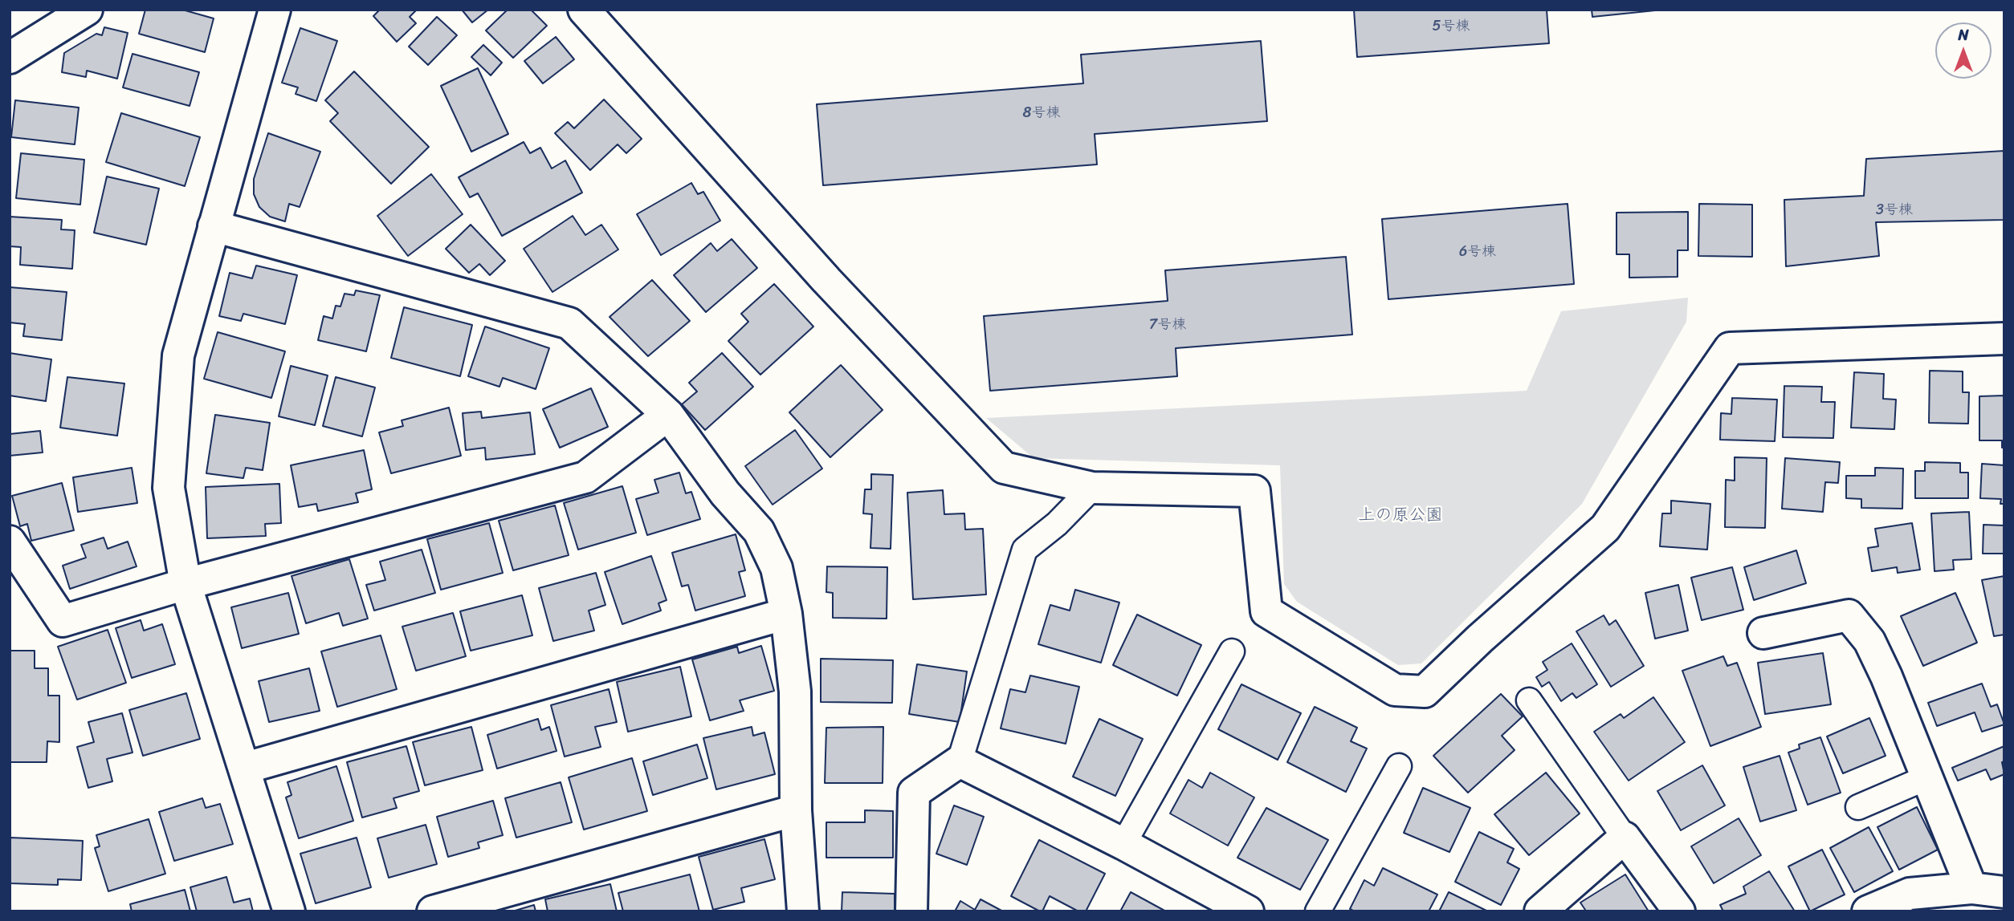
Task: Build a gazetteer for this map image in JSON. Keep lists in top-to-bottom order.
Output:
{
  "parks": ["上の原公園"],
  "house_numbers": [
    "5号棟",
    "8号棟",
    "3号棟",
    "6号棟",
    "7号棟"
  ],
  "north": "top"
}
